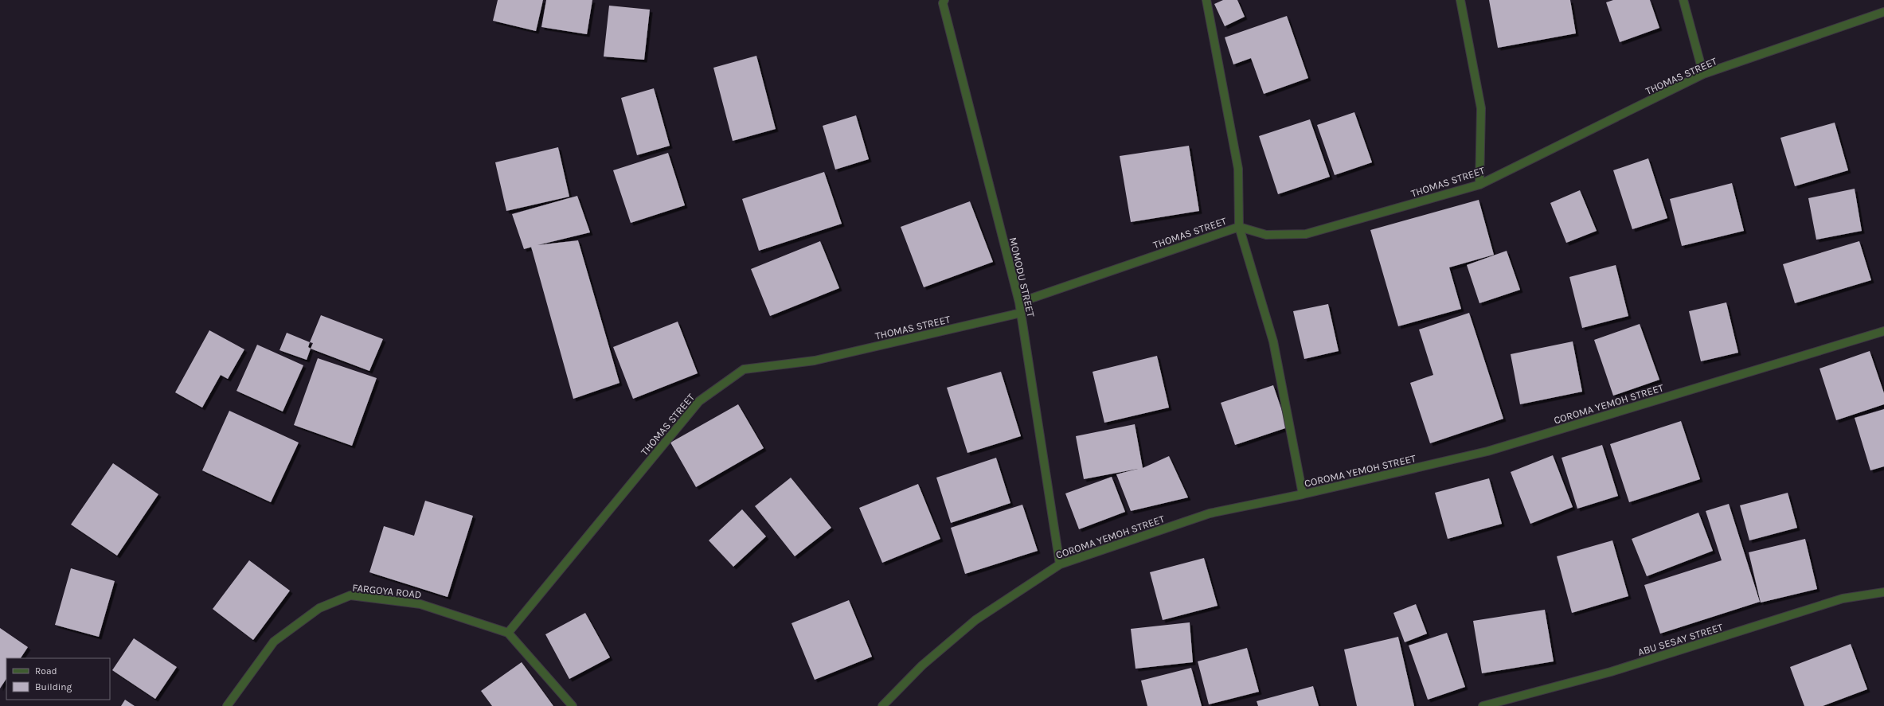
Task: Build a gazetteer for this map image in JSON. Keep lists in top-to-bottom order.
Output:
{
  "streets": {
    "street": [
      "THOMAS STREET",
      "MOMODU STREET",
      "COROMA YEMOH STREET",
      "FARGOYA ROAD",
      "ABU SESAY STREET"
    ]
  },
  "crossings": [
    ["THOMAS STREET", "MOMODU STREET"],
    ["THOMAS STREET", "FARGOYA ROAD"],
    ["MOMODU STREET", "COROMA YEMOH STREET"]
  ],
  "legend": ["Road", "Building"]
}
